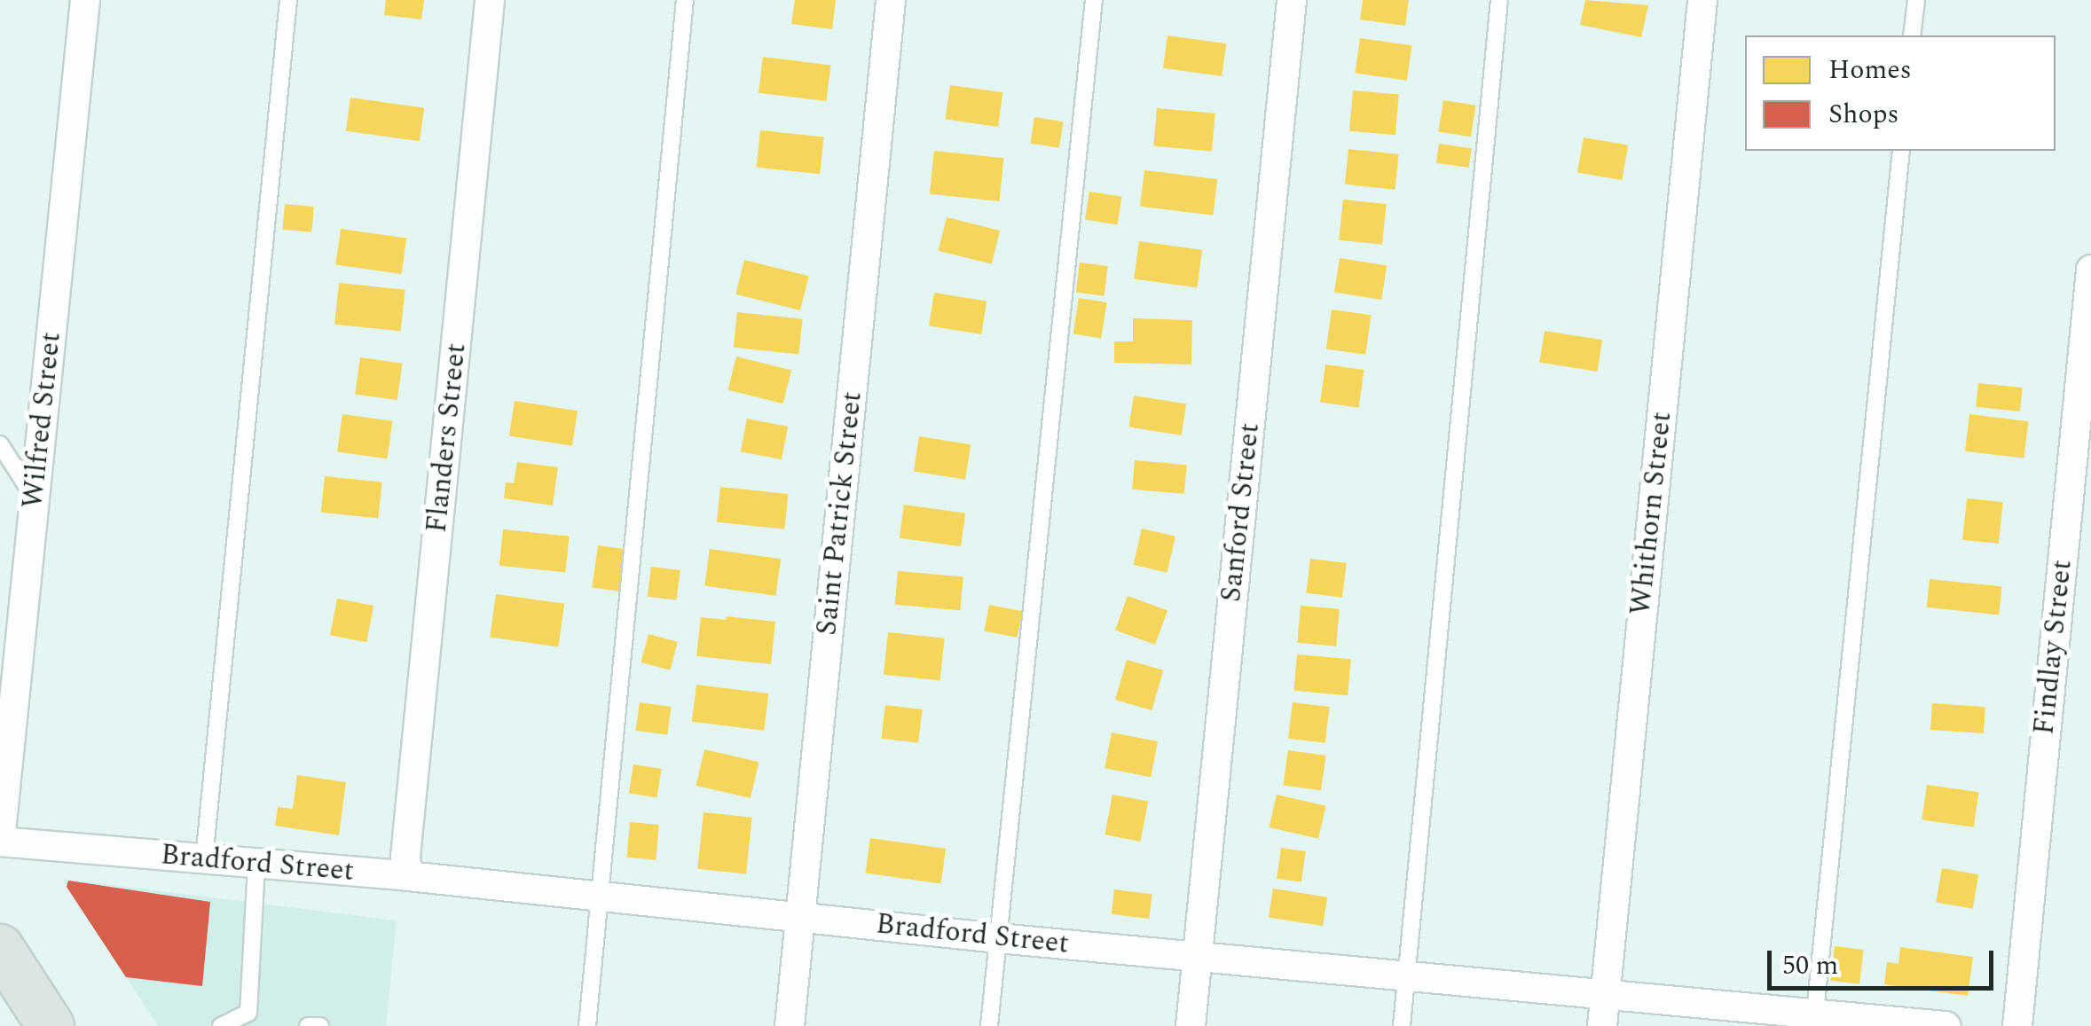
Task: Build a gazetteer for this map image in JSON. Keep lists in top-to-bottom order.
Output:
{
  "streets": {
    "street": [
      "Wilfred Street",
      "Flanders Street",
      "Sanford Street",
      "Saint Patrick Street",
      "Whithorn Street",
      "Findlay Street",
      "Bradford Street"
    ]
  },
  "crossings": [
    ["Wilfred Street", "Bradford Street"],
    ["Flanders Street", "Bradford Street"],
    ["Sanford Street", "Bradford Street"],
    ["Saint Patrick Street", "Bradford Street"],
    ["Whithorn Street", "Bradford Street"]
  ],
  "legend": ["Homes", "Shops"],
  "scale_bar": "50 m"
}
